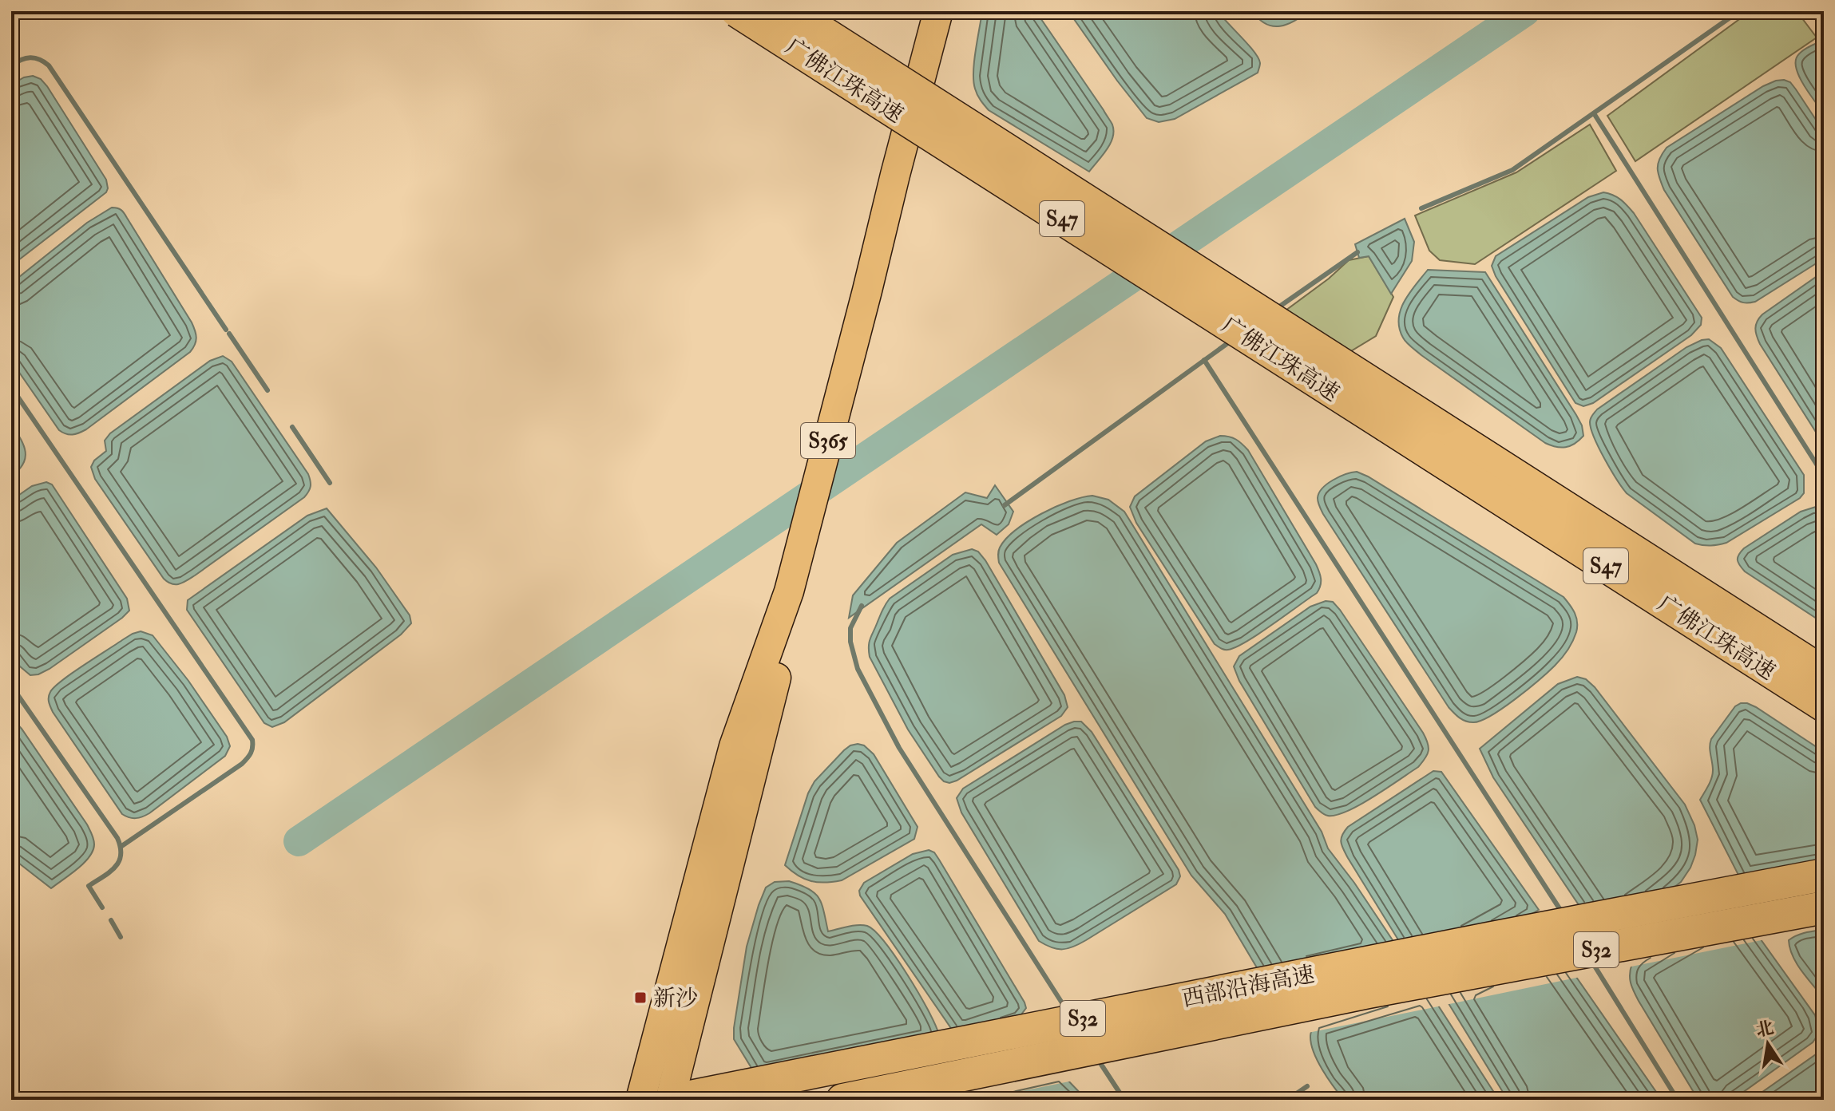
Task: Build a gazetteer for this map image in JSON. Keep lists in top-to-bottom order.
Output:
{
  "streets": {
    "highway": [
      "广佛江珠高速",
      "S47",
      "S32",
      "西部沿海高速"
    ],
    "main road": ["S365"]
  },
  "places": {
    "transit": ["新沙"]
  },
  "north": "top"
}
